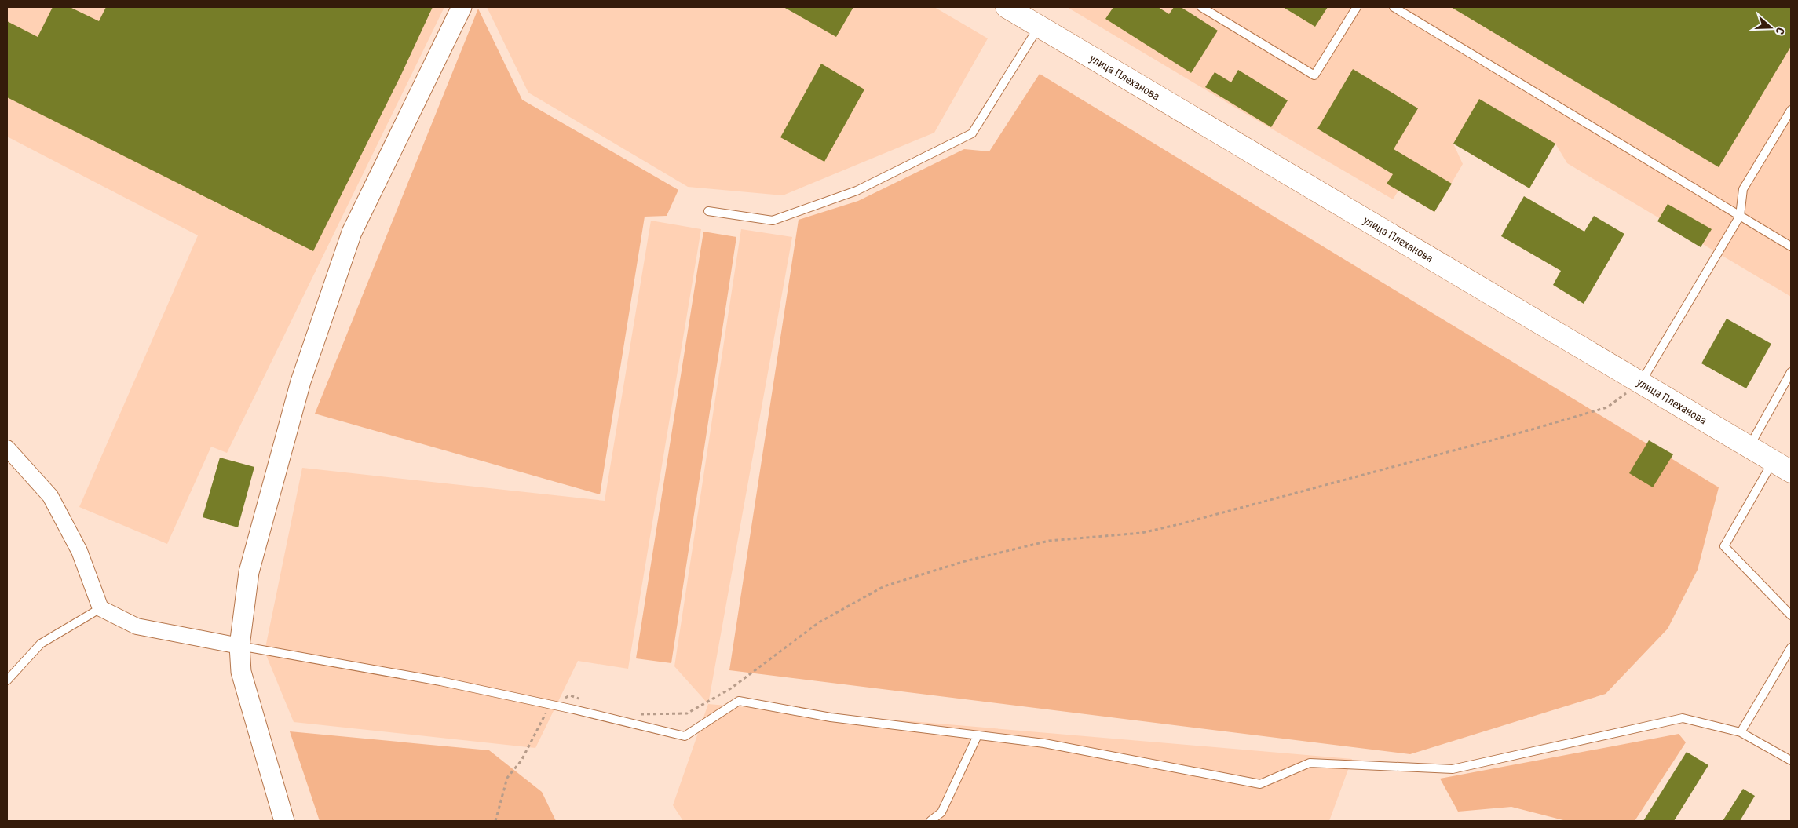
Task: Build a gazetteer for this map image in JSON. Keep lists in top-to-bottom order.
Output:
{
  "streets": {
    "main road": ["улица Плеханова"]
  },
  "north": "right"
}
